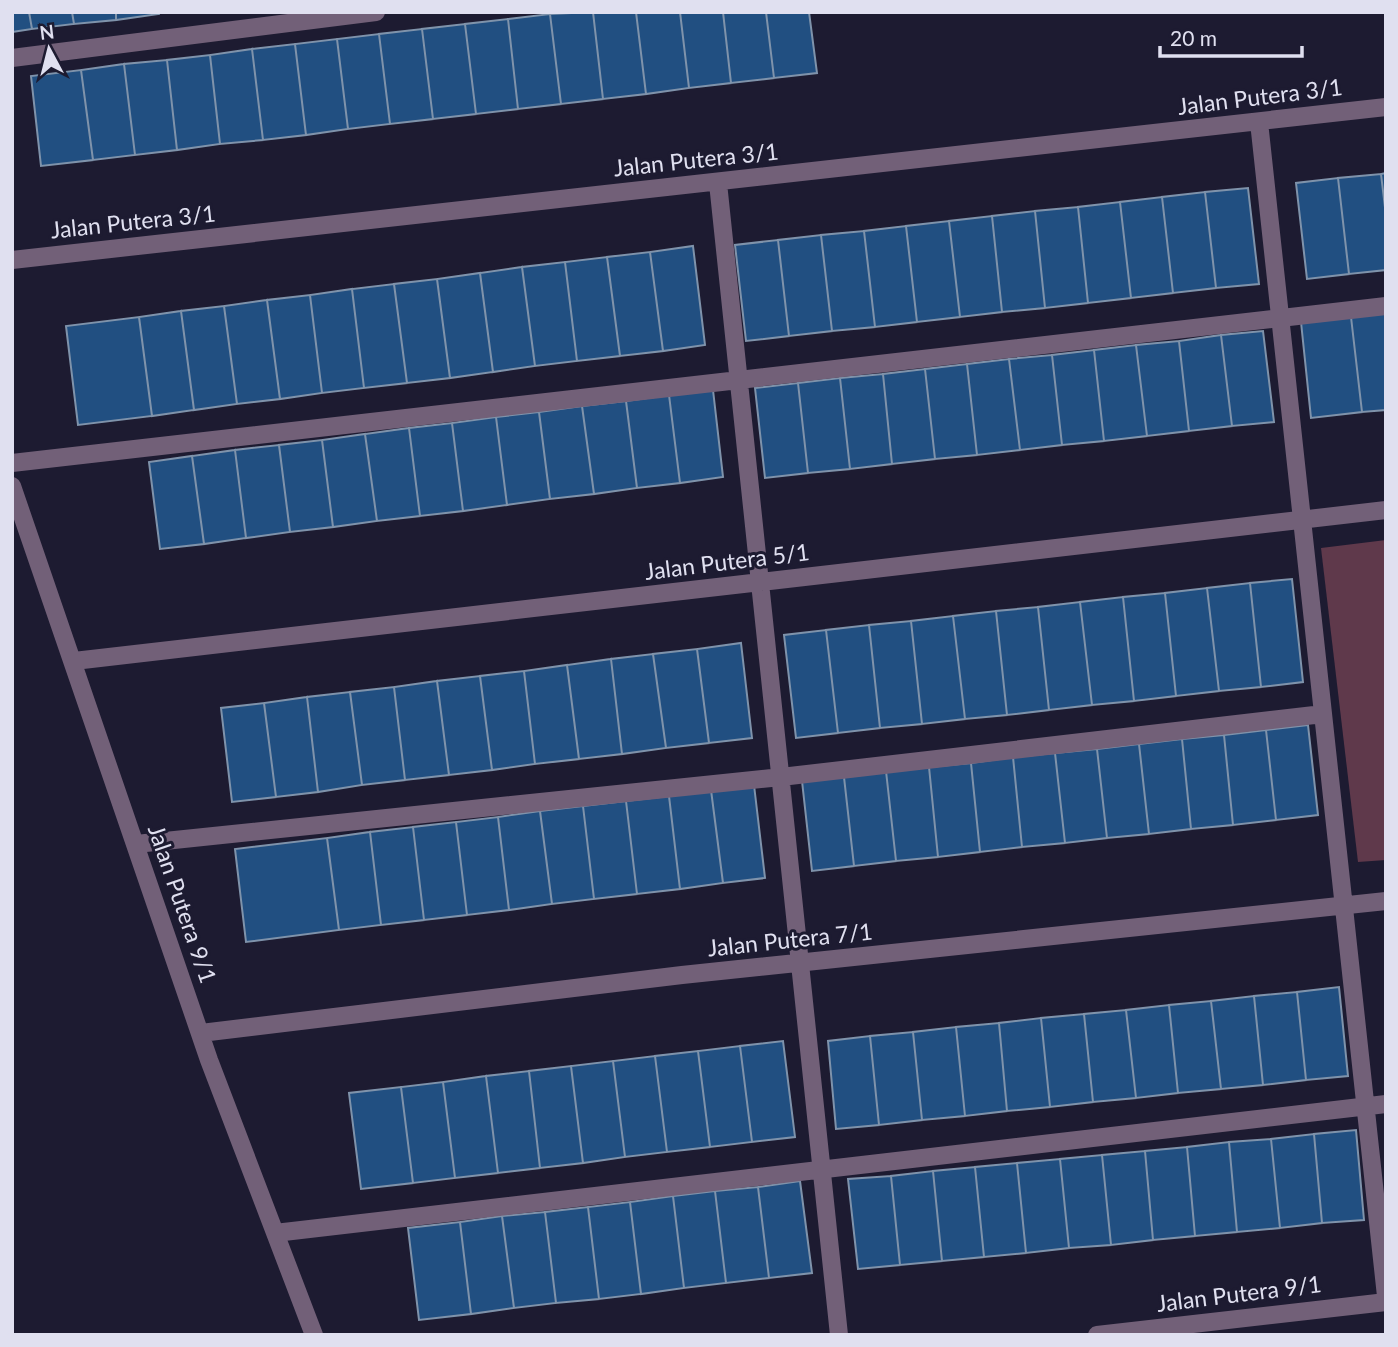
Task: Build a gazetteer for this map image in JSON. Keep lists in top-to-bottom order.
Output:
{
  "streets": {
    "street": [
      "Jalan Putera 3/1",
      "Jalan Putera 5/1",
      "Jalan Putera 9/1",
      "Jalan Putera 7/1"
    ]
  },
  "crossings": [
    ["Jalan Putera 5/1", "Jalan Putera 9/1"],
    ["Jalan Putera 9/1", "Jalan Putera 7/1"]
  ],
  "scale_bar": "20 m",
  "north": "top"
}
